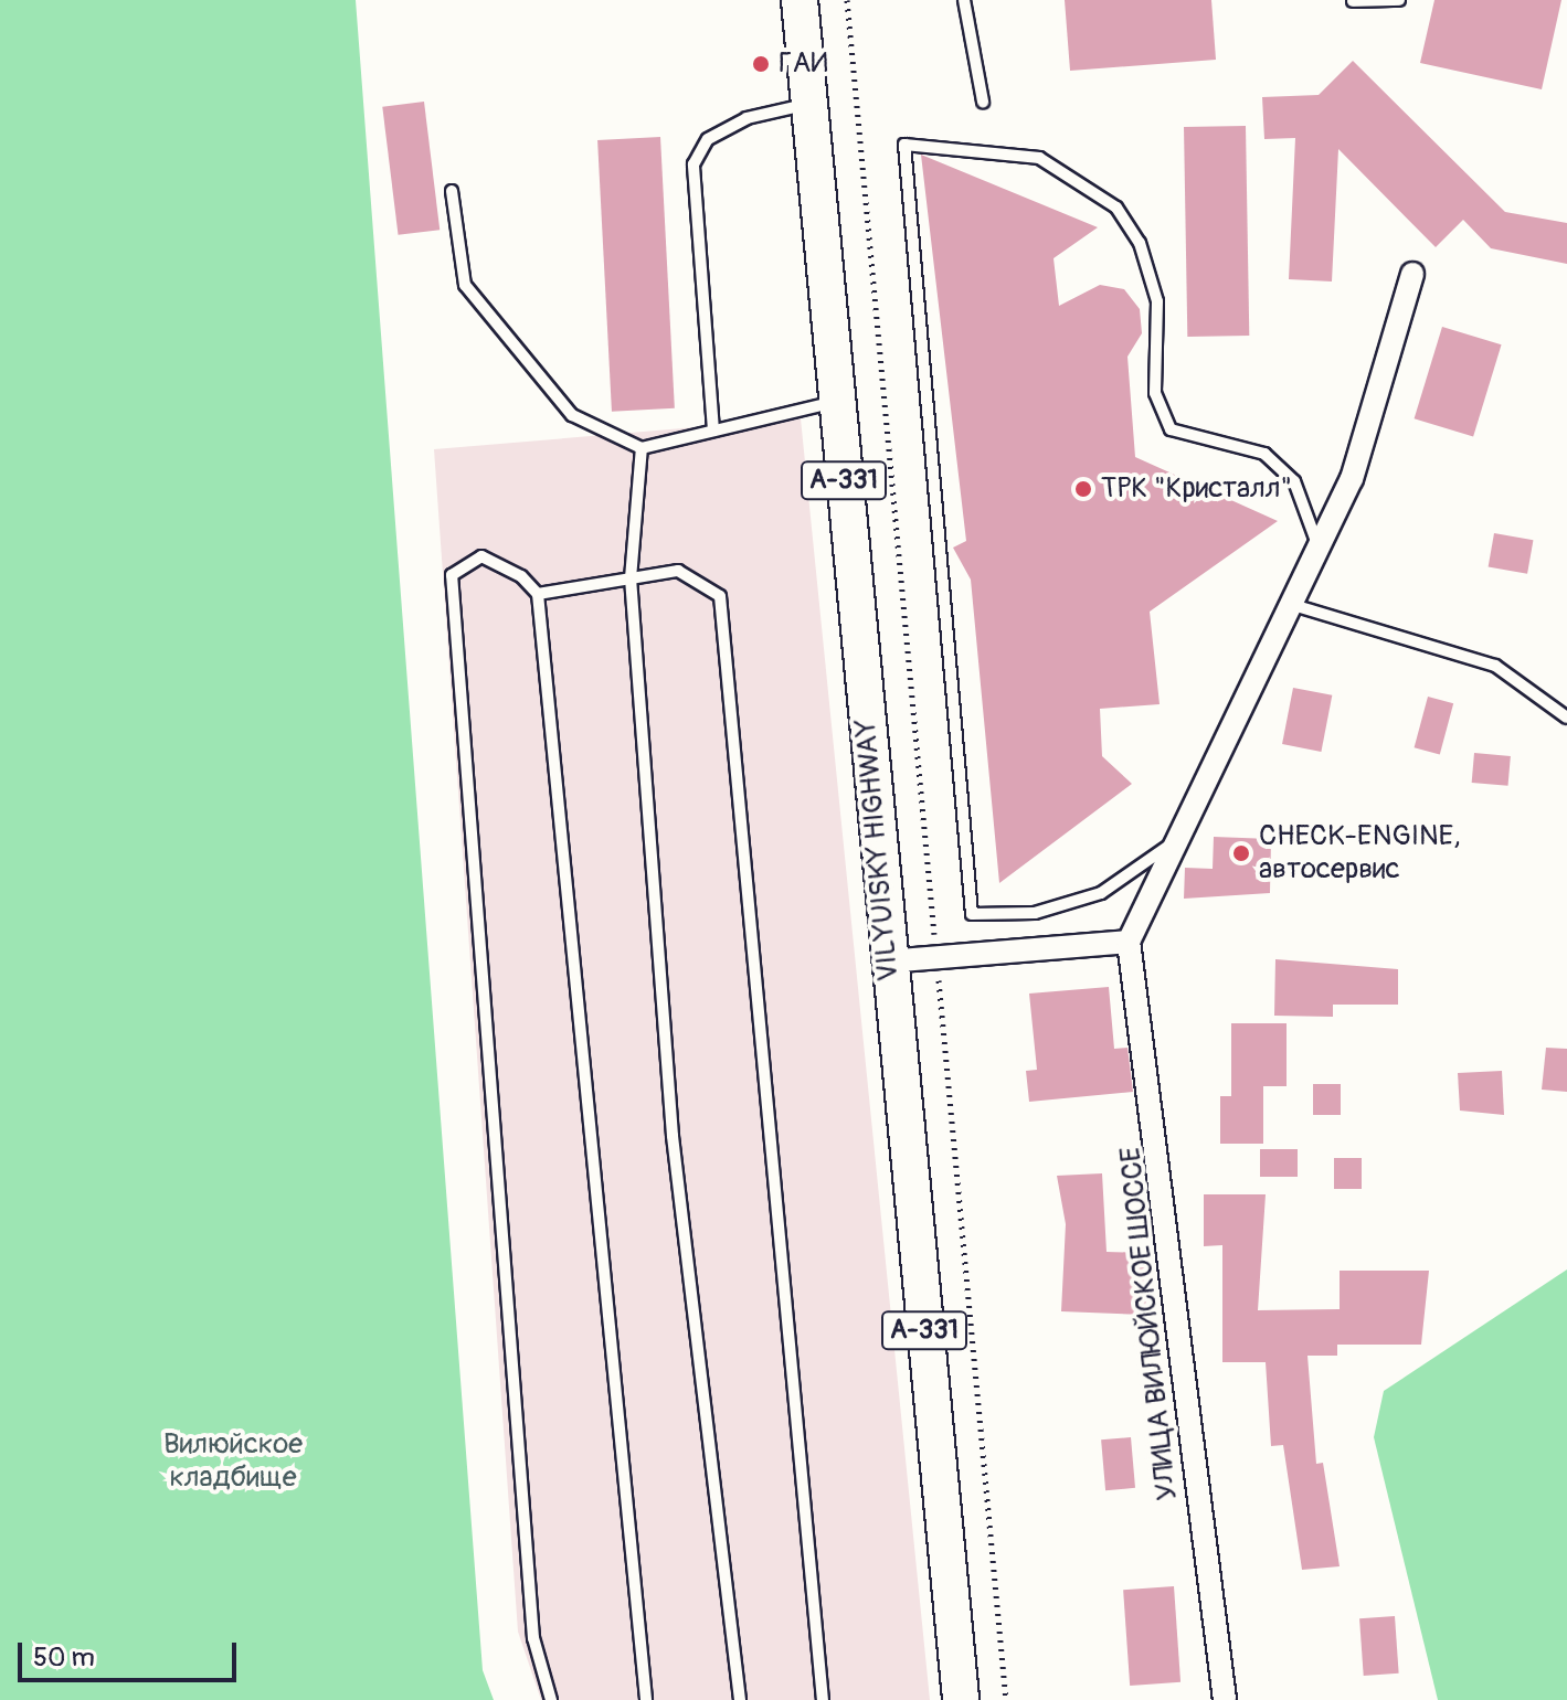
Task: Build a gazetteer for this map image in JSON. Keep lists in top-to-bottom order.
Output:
{
  "streets": {
    "main road": ["А-331", "VILYUISKY HIGHWAY"],
    "street": ["УЛИЦА ВИЛЮЙСКОЕ ШОССЕ"]
  },
  "parks": ["Вилюйское кладбище"],
  "places": ["ГАИ", "ТРК \"Кристалл\"", "CHECK-ENGINE, автосервис"],
  "scale_bar": "50 m"
}
